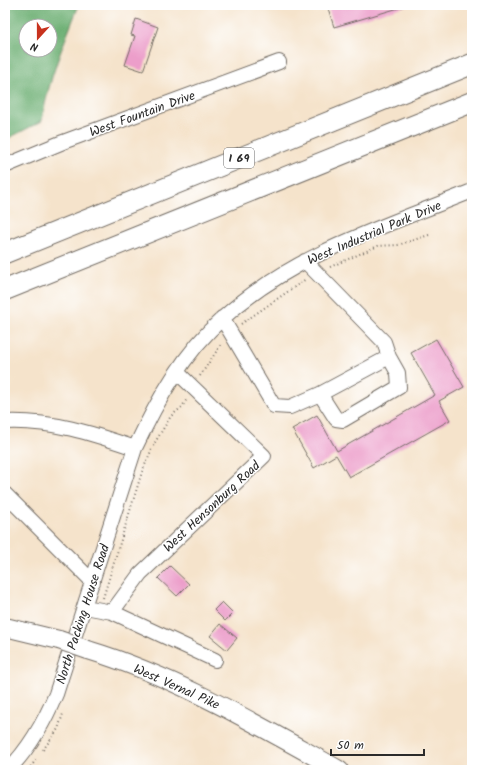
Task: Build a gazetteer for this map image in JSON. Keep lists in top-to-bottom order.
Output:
{
  "streets": {
    "highway": ["I 69"],
    "main road": ["West Vernal Pike"],
    "street": [
      "West Fountain Drive",
      "West Industrial Park Drive",
      "West Hensonburg Road",
      "North Packing House Road"
    ]
  },
  "crossings": [
    ["West Industrial Park Drive", "West Hensonburg Road"],
    ["West Industrial Park Drive", "North Packing House Road"]
  ],
  "scale_bar": "50 m",
  "north": "bottom"
}
